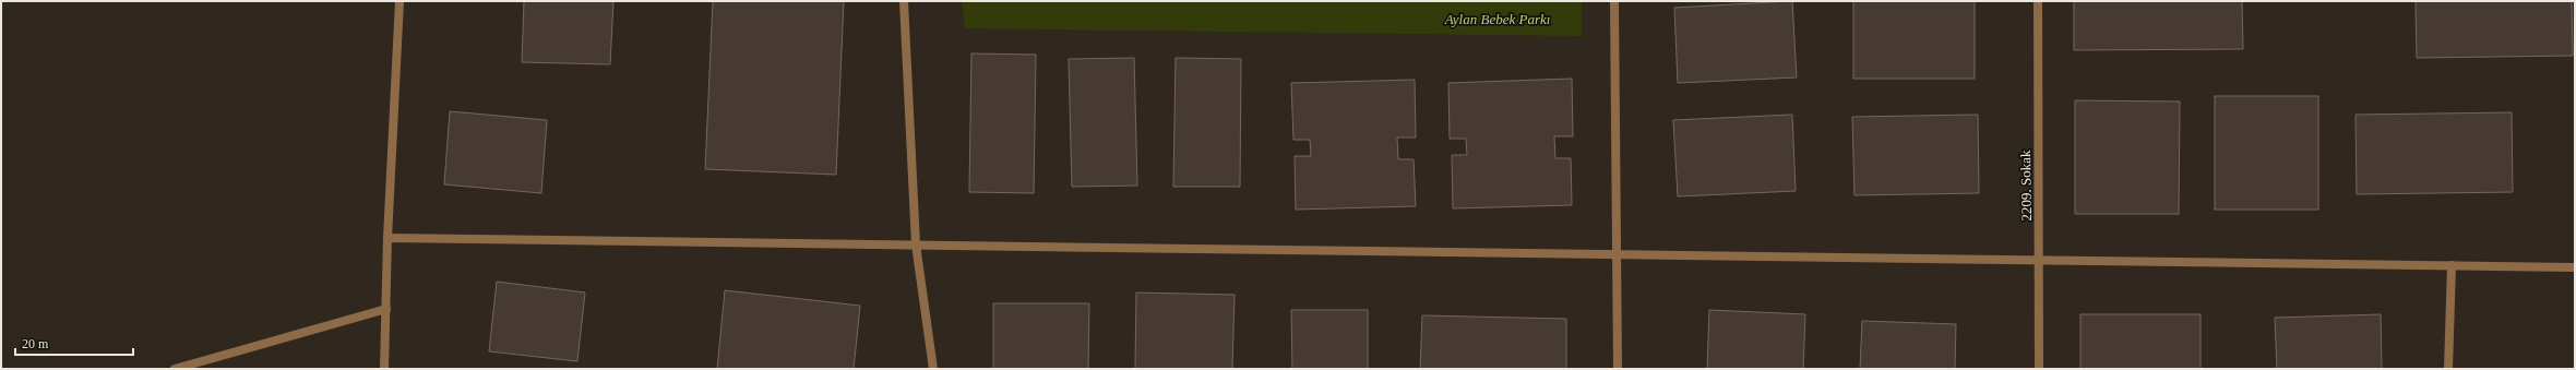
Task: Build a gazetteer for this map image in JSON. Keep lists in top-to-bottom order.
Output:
{
  "streets": {
    "street": ["2209. Sokak"]
  },
  "parks": ["Aylan Bebek Parkı"],
  "scale_bar": "20 m"
}
